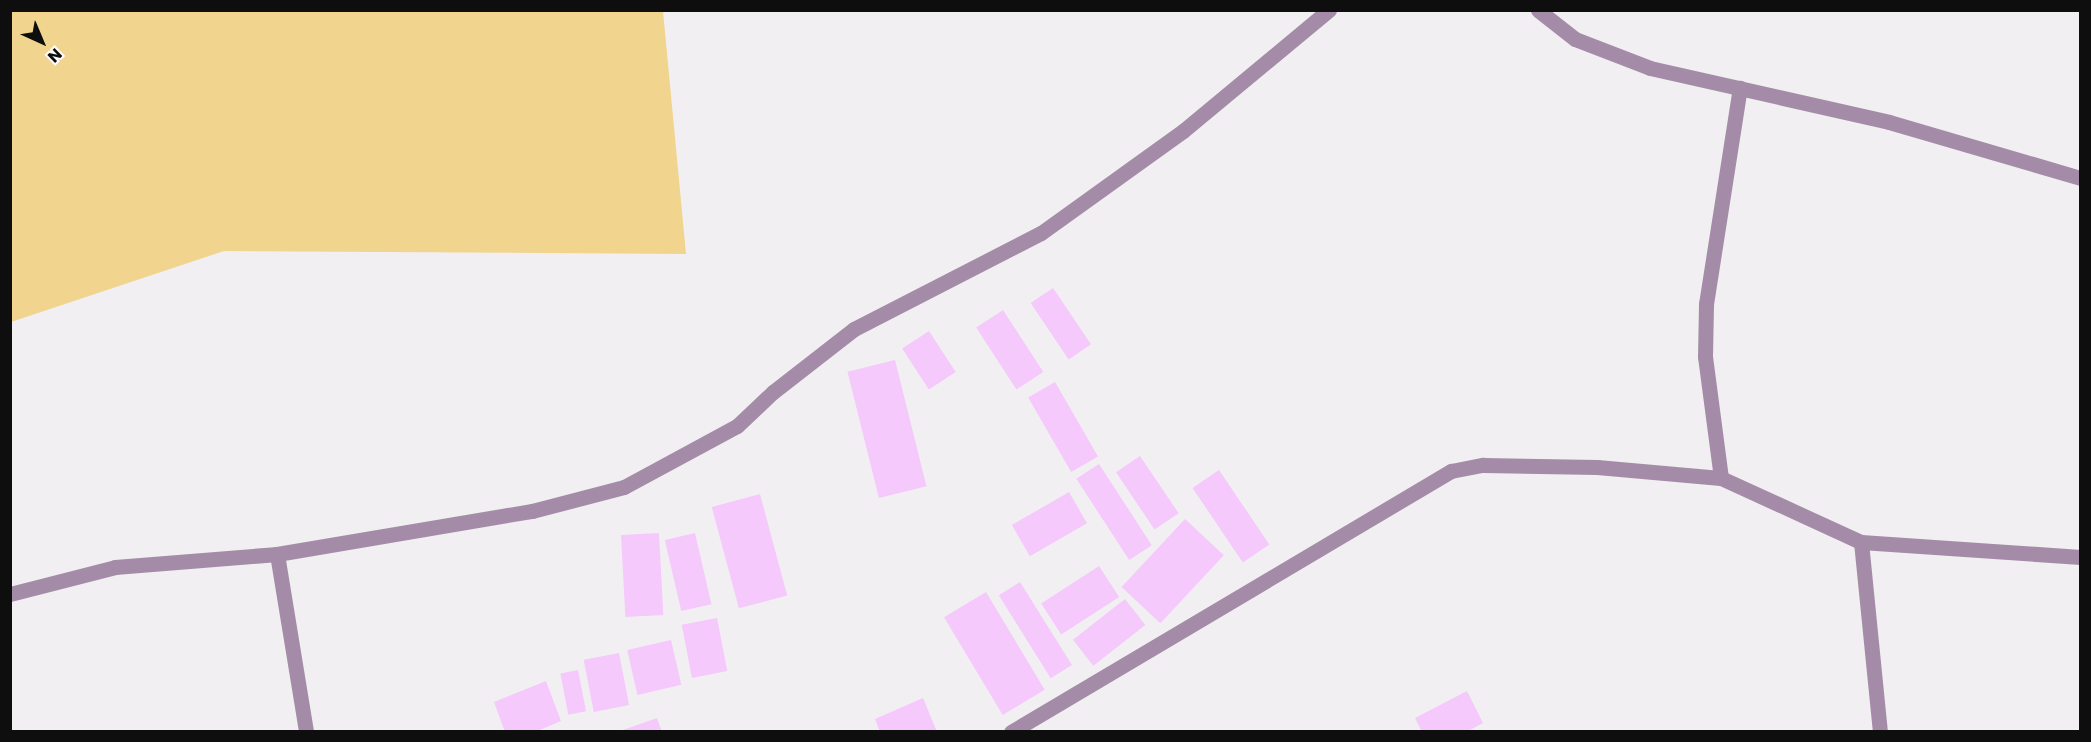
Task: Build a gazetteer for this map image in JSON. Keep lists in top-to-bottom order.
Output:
{
  "north": "bottom right"
}
